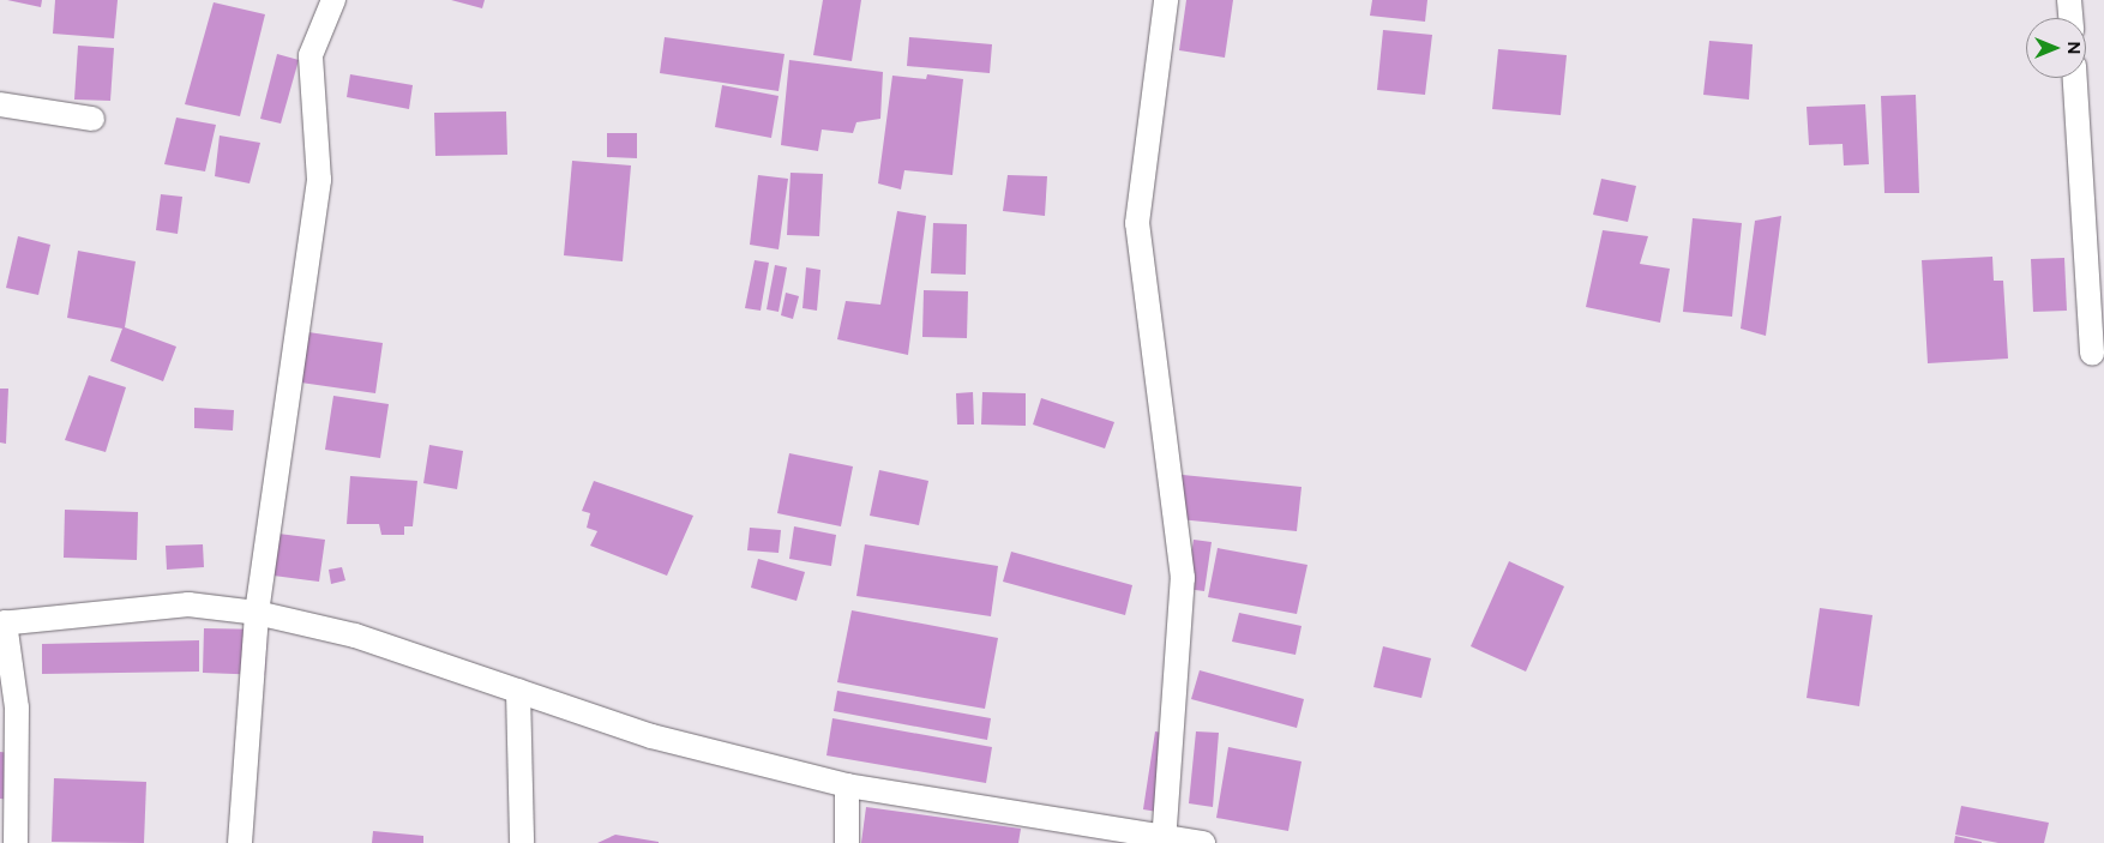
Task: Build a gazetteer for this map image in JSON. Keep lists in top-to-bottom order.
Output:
{
  "north": "right"
}
